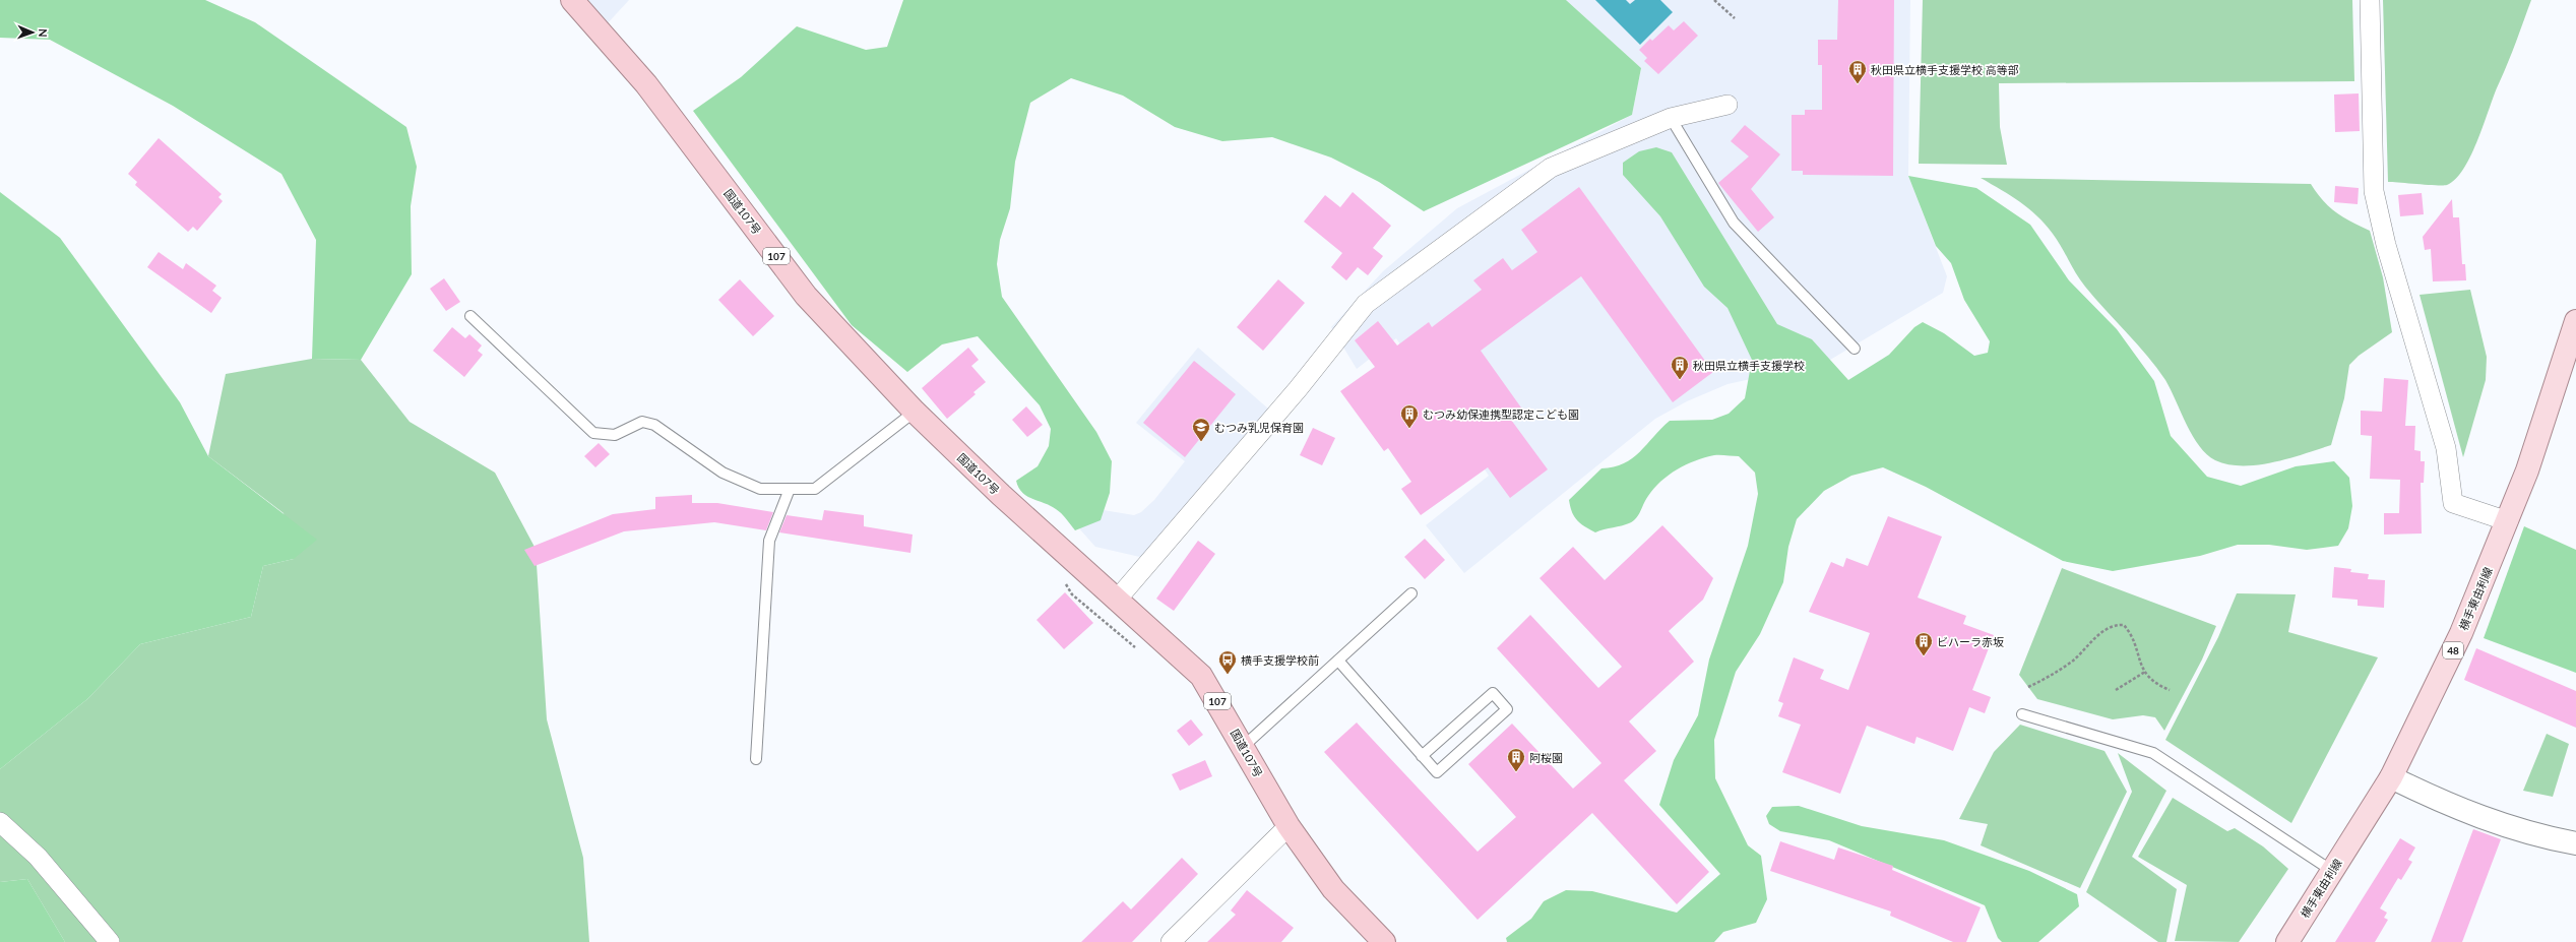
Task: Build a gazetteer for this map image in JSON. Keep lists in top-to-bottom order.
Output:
{
  "streets": {
    "highway": ["国道107号", "107"],
    "main road": ["横手東由利線", "48"]
  },
  "places": {
    "building": [
      "秋田県立横手支援学校 高等部",
      "秋田県立横手支援学校",
      "むつみ幼保連携型認定こども園",
      "ビハーラ赤坂",
      "阿桜園"
    ],
    "school or university": ["むつみ乳児保育園"],
    "bus stop": ["横手支援学校前"]
  },
  "north": "right"
}
